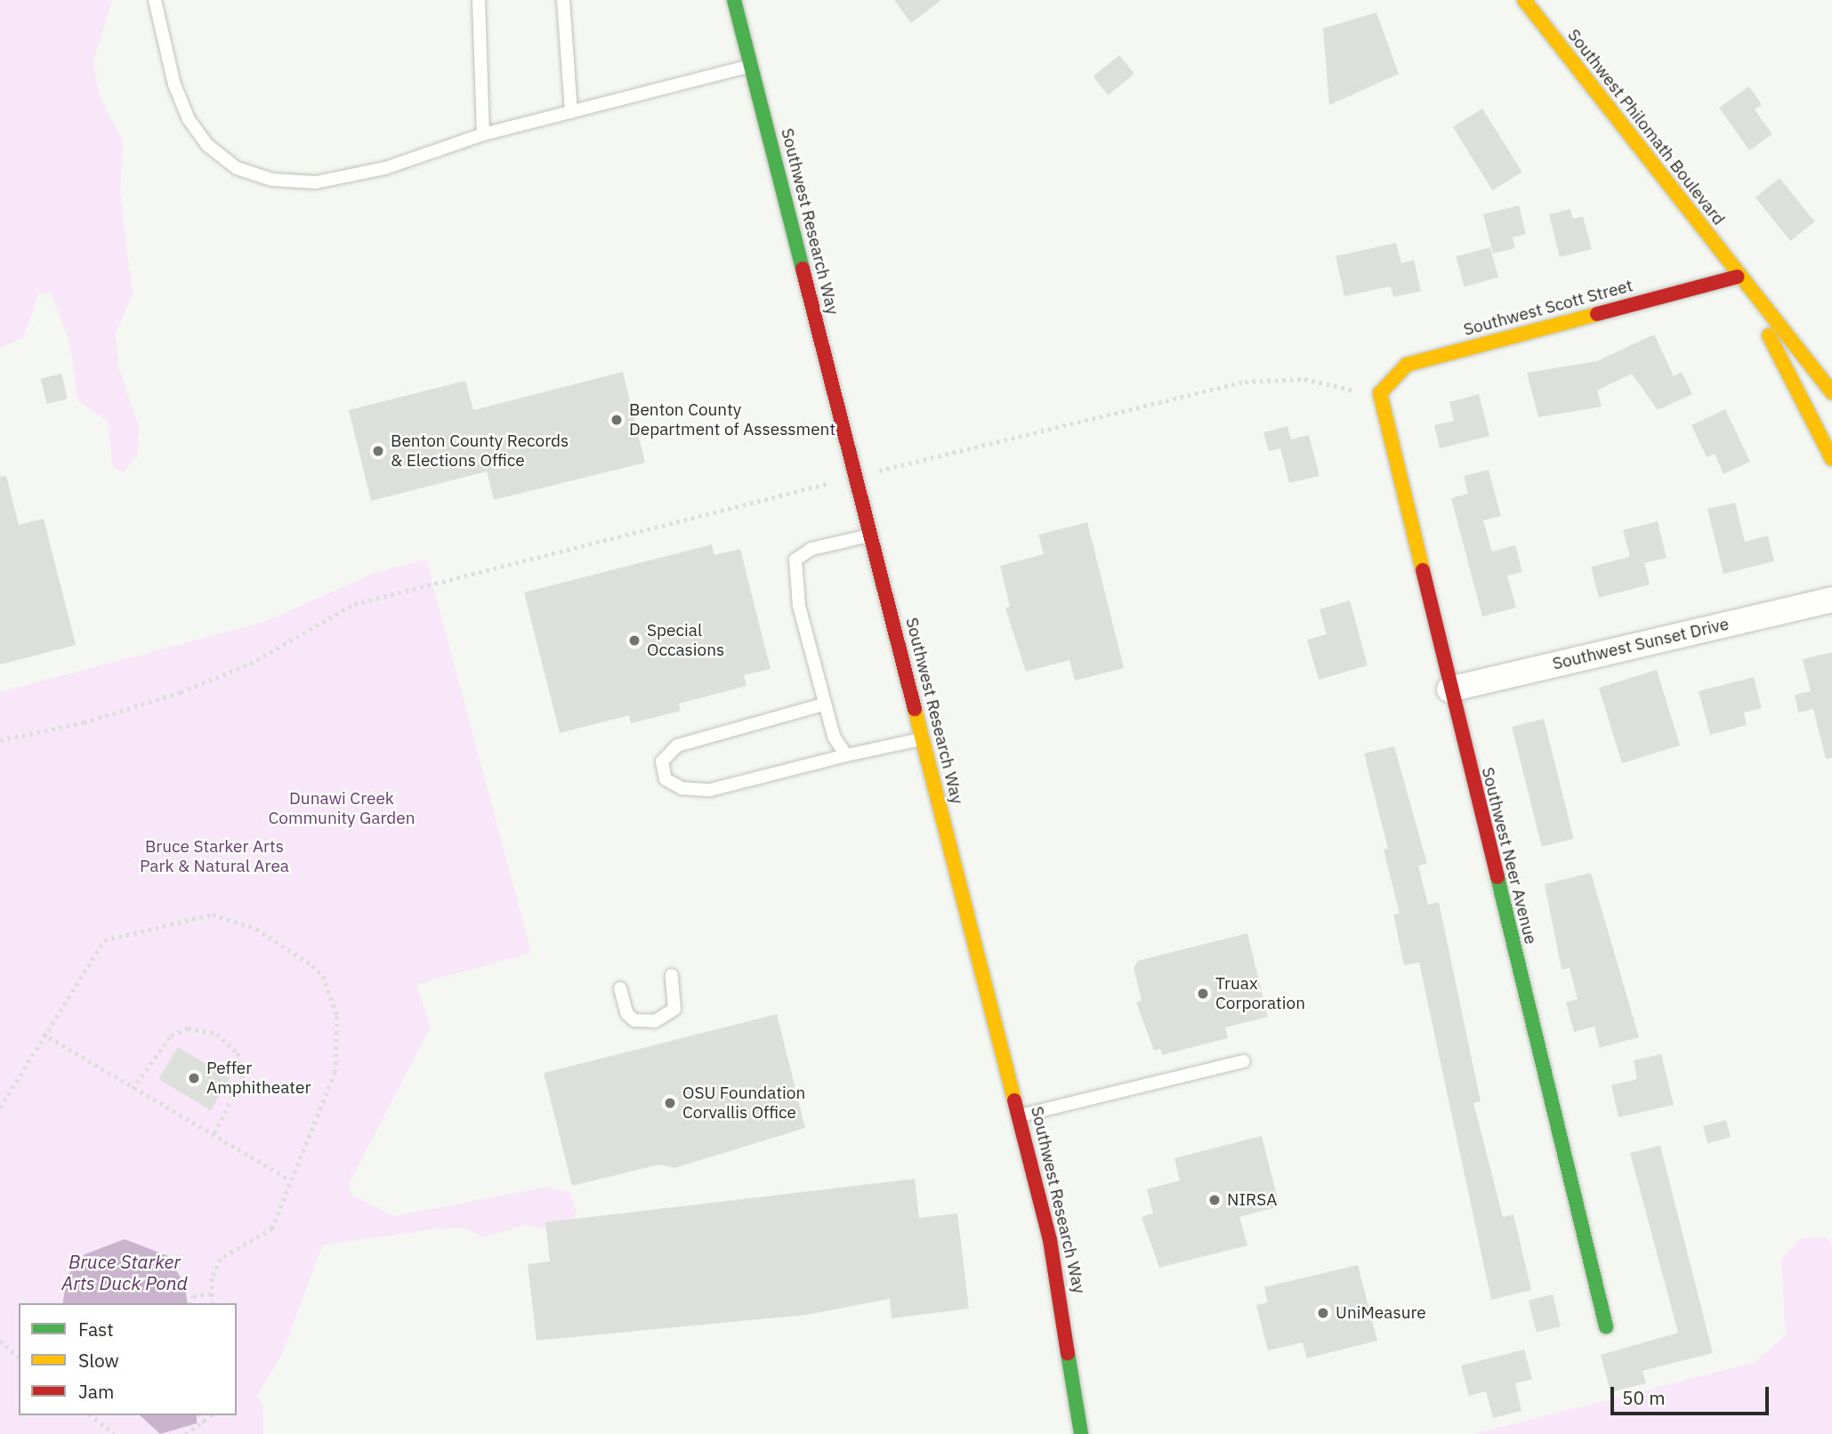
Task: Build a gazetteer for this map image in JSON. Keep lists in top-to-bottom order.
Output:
{
  "streets": {
    "main road": [
      "Southwest Philomath Boulevard",
      "Southwest Research Way",
      "Southwest Scott Street",
      "Southwest Neer Avenue"
    ],
    "street": ["Southwest Sunset Drive"]
  },
  "crossings": [
    ["Southwest Philomath Boulevard", "Southwest Scott Street"],
    ["Southwest Scott Street", "Southwest Neer Avenue"],
    ["Southwest Sunset Drive", "Southwest Neer Avenue"]
  ],
  "water": ["Bruce Starker Arts Duck Pond"],
  "parks": ["Dunawi Creek Community Garden", "Bruce Starker Arts Park & Natural Area"],
  "places": [
    "Benton County Department of Assessment",
    "Benton County Records & Elections Office",
    "Special Occasions",
    "Truax Corporation",
    "Peffer Amphitheater",
    "OSU Foundation Corvallis Office",
    "NIRSA",
    "UniMeasure"
  ],
  "legend": ["Fast", "Slow", "Jam"],
  "scale_bar": "50 m"
}
